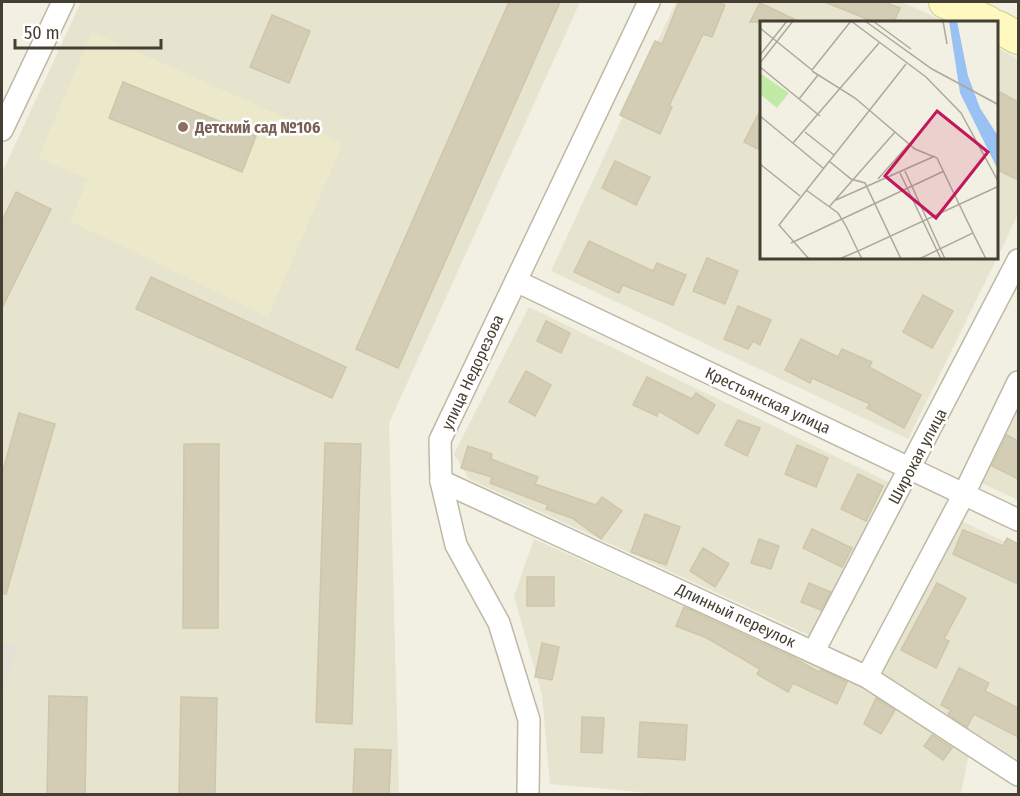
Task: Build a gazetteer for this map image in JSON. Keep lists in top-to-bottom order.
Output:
{
  "streets": {
    "street": [
      "улица Недорезова",
      "Крестьянская улица",
      "Широкая улица",
      "Длинный переулок"
    ]
  },
  "crossings": [
    ["улица Недорезова", "Крестьянская улица"],
    ["улица Недорезова", "Длинный переулок"],
    ["Крестьянская улица", "Широкая улица"],
    ["Широкая улица", "Длинный переулок"]
  ],
  "places": ["Детский сад №106"],
  "scale_bar": "50 m"
}
